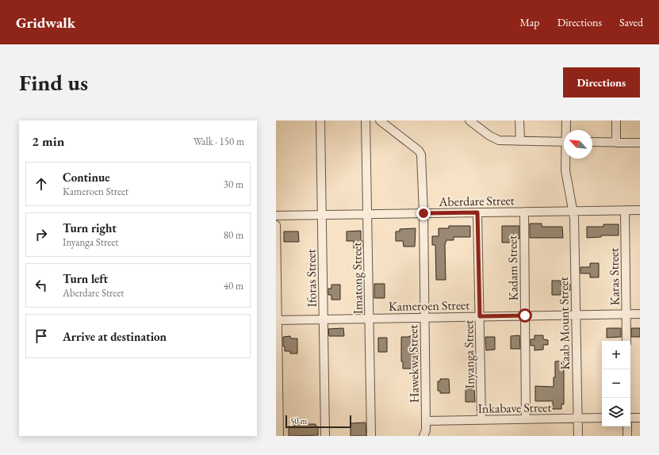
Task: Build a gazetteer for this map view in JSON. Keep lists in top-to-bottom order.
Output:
{
  "streets": {
    "street": [
      "Aberdare Street",
      "Kadam Street",
      "Karas Street",
      "Iforas Street",
      "Imatong Street",
      "Kameroen Street",
      "Kaab Mount Street",
      "Inyanga Street",
      "Hawekwa Street",
      "Inkabave Street"
    ]
  },
  "crossings": [
    ["Aberdare Street", "Kadam Street"],
    ["Aberdare Street", "Karas Street"],
    ["Aberdare Street", "Iforas Street"],
    ["Aberdare Street", "Imatong Street"],
    ["Aberdare Street", "Kaab Mount Street"],
    ["Aberdare Street", "Inyanga Street"],
    ["Aberdare Street", "Hawekwa Street"],
    ["Kadam Street", "Kameroen Street"],
    ["Kadam Street", "Inkabave Street"],
    ["Karas Street", "Kameroen Street"],
    ["Iforas Street", "Kameroen Street"],
    ["Imatong Street", "Kameroen Street"],
    ["Kameroen Street", "Kaab Mount Street"],
    ["Kameroen Street", "Inyanga Street"],
    ["Kameroen Street", "Hawekwa Street"],
    ["Kaab Mount Street", "Inkabave Street"],
    ["Inyanga Street", "Inkabave Street"],
    ["Hawekwa Street", "Inkabave Street"]
  ],
  "scale_bar": "50 m",
  "north": "top left",
  "page": {
    "header": "Gridwalk",
    "nav": ["Map", "Directions", "Saved"],
    "buttons": "Directions",
    "title": "Find us",
    "heading": ["2 min", "Walk · 150 m"],
    "list": [
      ["Continue", "Kameroen Street", "30 m"],
      ["Turn right", "Inyanga Street", "80 m"],
      ["Turn left", "Aberdare Street", "40 m"],
      "Arrive at destination"
    ],
    "map_buttons": ["+", "−"],
    "scale": "50 m"
  }
}
